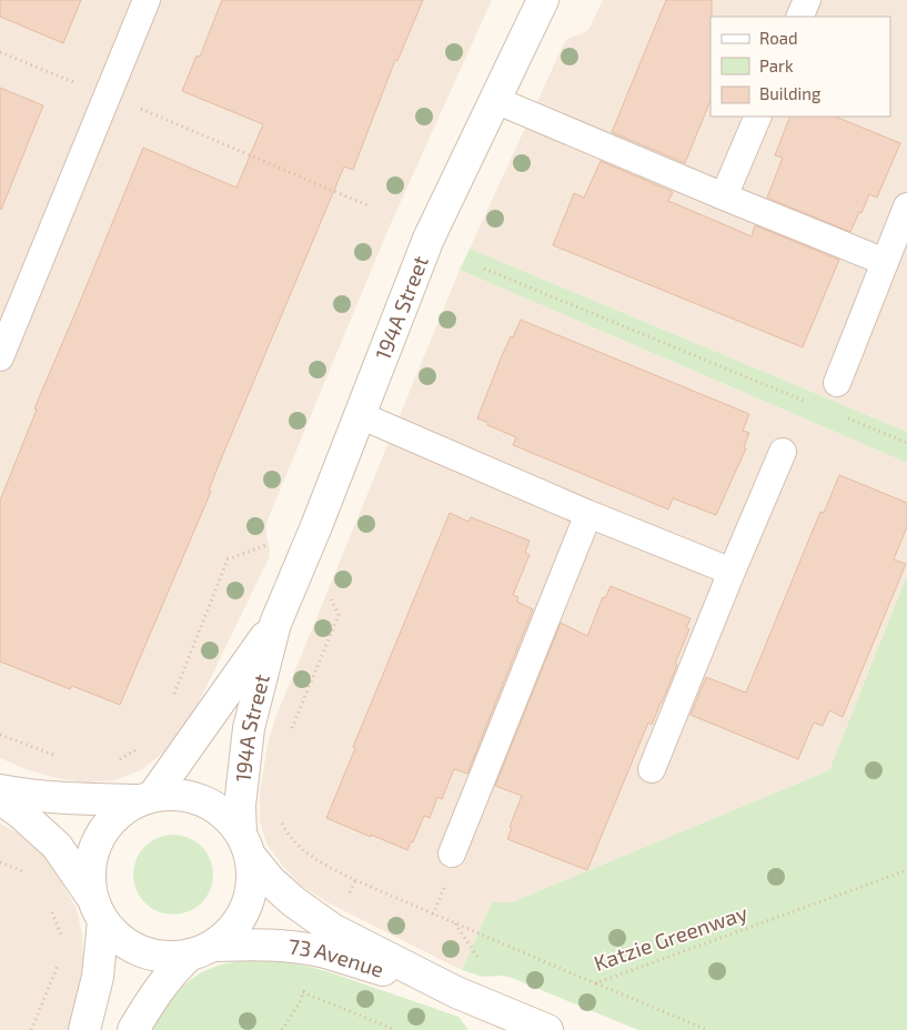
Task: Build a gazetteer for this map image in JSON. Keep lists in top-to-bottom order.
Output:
{
  "streets": {
    "street": ["194A Street", "73 Avenue"],
    "path": ["Katzie Greenway"]
  },
  "crossings": [
    ["194A Street", "73 Avenue"]
  ],
  "legend": ["Road", "Park", "Building"]
}
